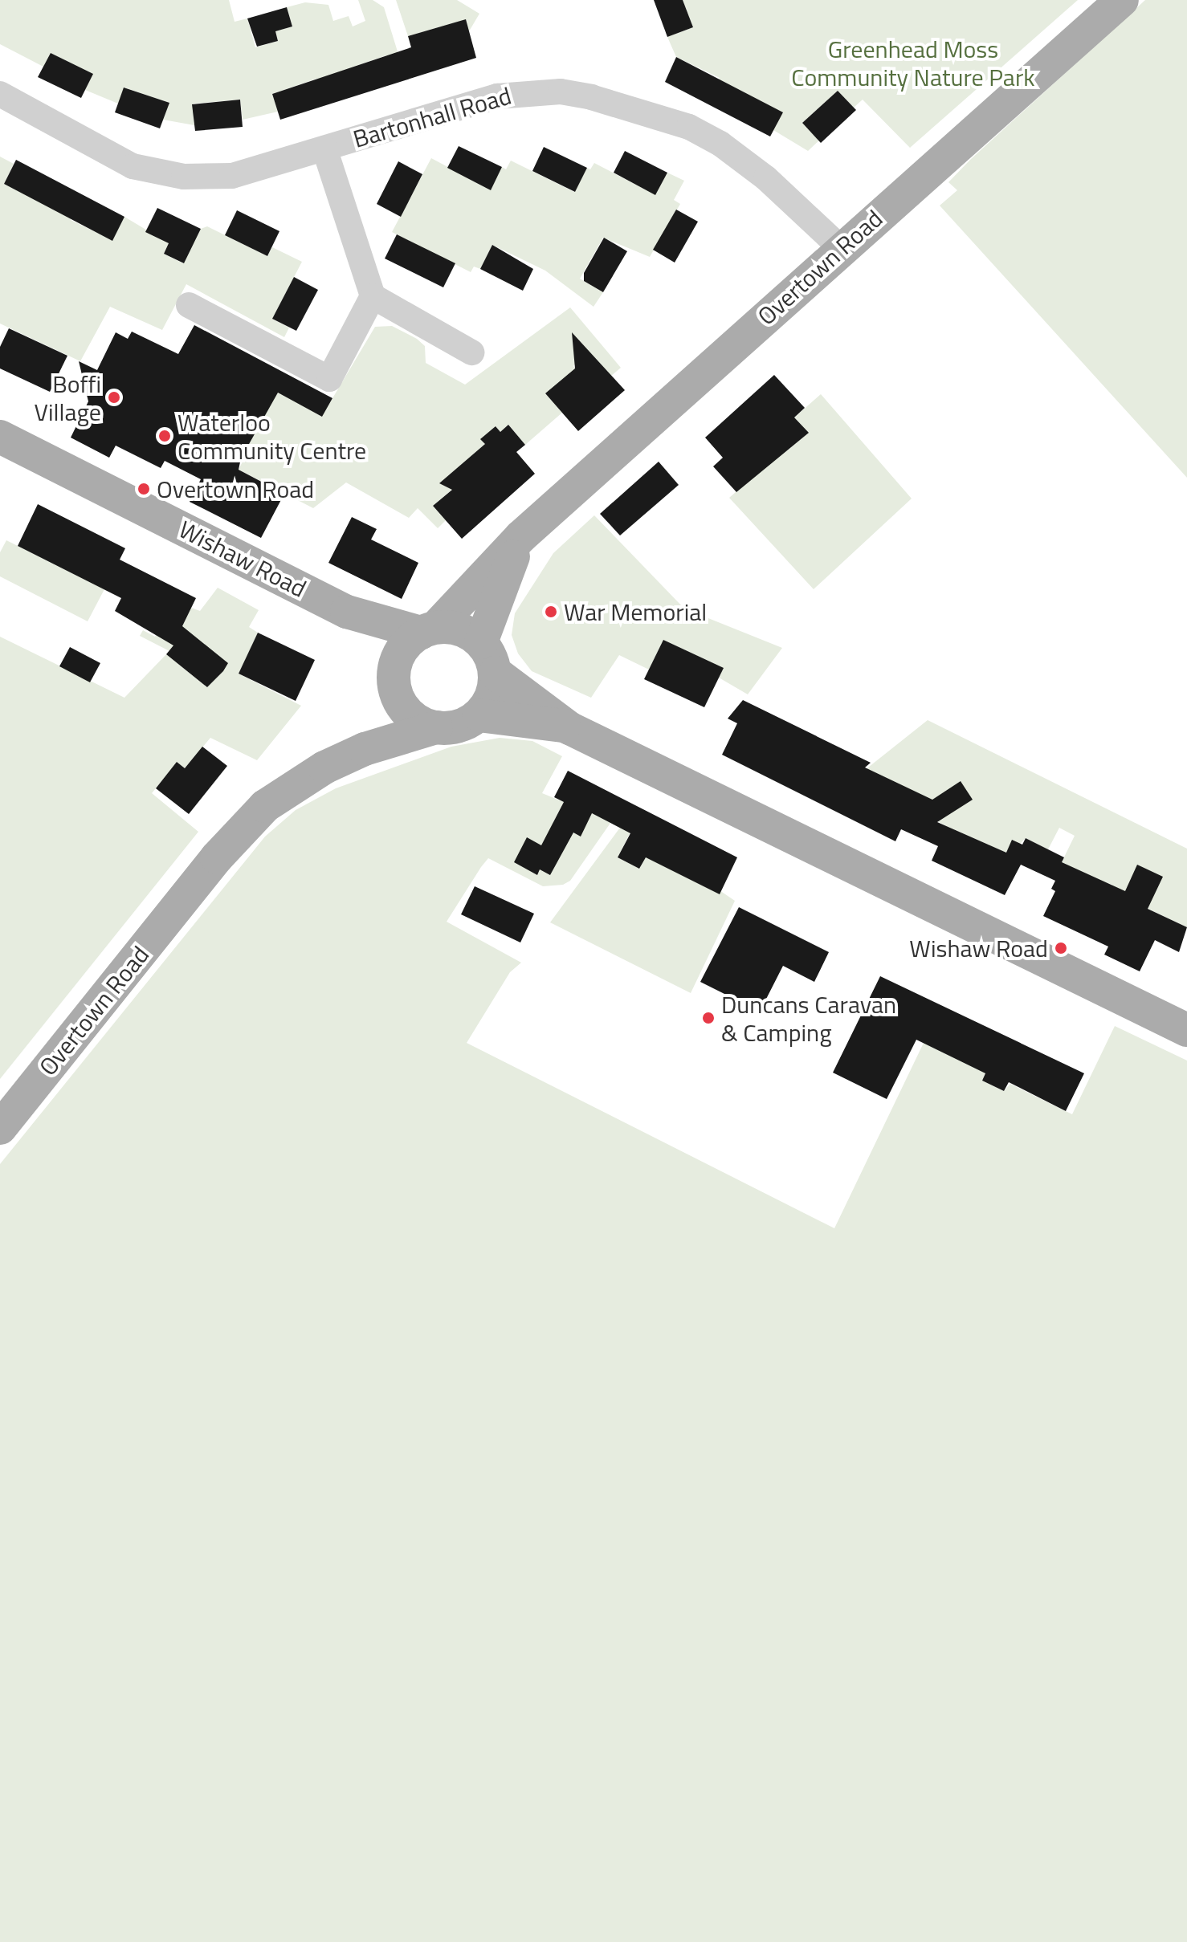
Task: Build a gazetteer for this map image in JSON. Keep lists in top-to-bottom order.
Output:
{
  "streets": {
    "main road": ["Overtown Road", "Wishaw Road"],
    "street": ["Bartonhall Road"]
  },
  "crossings": [
    ["Bartonhall Road", "Overtown Road"],
    ["Overtown Road", "Wishaw Road"]
  ],
  "parks": ["Greenhead Moss Community Nature Park"],
  "places": [
    "Boffi Village",
    "Waterloo Community Centre",
    "Overtown Road",
    "War Memorial",
    "Wishaw Road",
    "Duncans Caravan & Camping"
  ]
}
